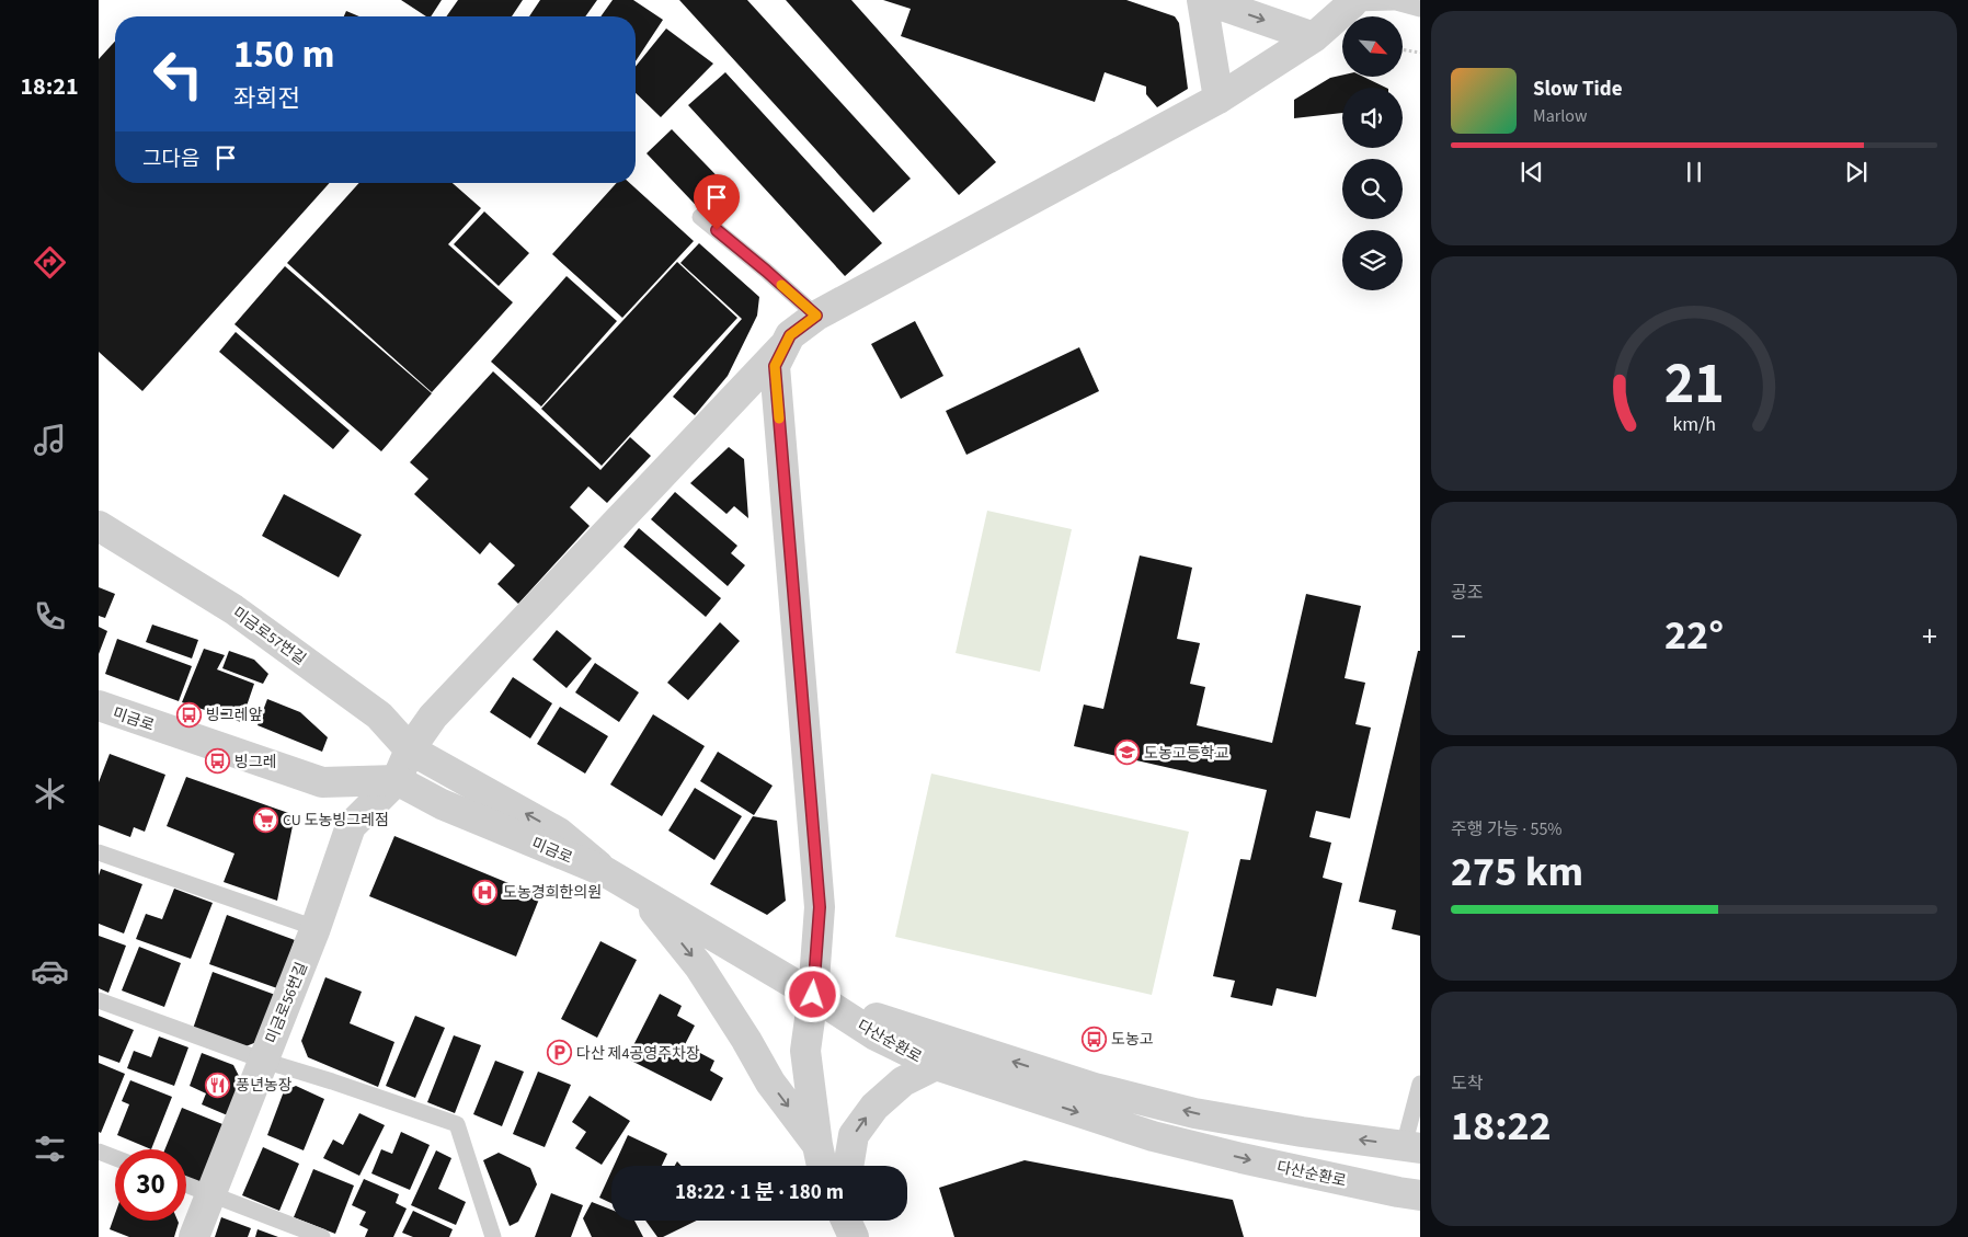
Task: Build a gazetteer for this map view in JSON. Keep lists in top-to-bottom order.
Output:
{
  "streets": {
    "street": [
      "미금로57번길",
      "미금로",
      "미금로56번길",
      "다산순환로"
    ]
  },
  "crossings": [
    ["미금로57번길", "미금로"],
    ["미금로", "미금로56번길"],
    ["미금로", "다산순환로"]
  ],
  "one_way": ["미금로57번길"],
  "places": {
    "bus stop": ["빙그레앞", "빙그레", "도농고"],
    "school or university": ["도농고등학교"],
    "supermarket": ["CU 도농빙그레점"],
    "hospital": ["도농경희한의원"],
    "parking": ["다산 제4공영주차장"],
    "restaurant": ["풍년농장"]
  },
  "north": "bottom right",
  "page": {
    "tabs": "18:21",
    "turn": ["150 m", "좌회전"],
    "song": ["Slow Tide", "Marlow"],
    "then": "그다음",
    "tile": [
      "공조",
      ["주행 가능 · 55%", "275 km"],
      ["도착", "18:22"]
    ],
    "heat": ["−", "22°", "+"],
    "limit": "30",
    "trip": "18:22 · 1 분 · 180 m",
    "gauge": ["21", "km/h"]
  }
}
